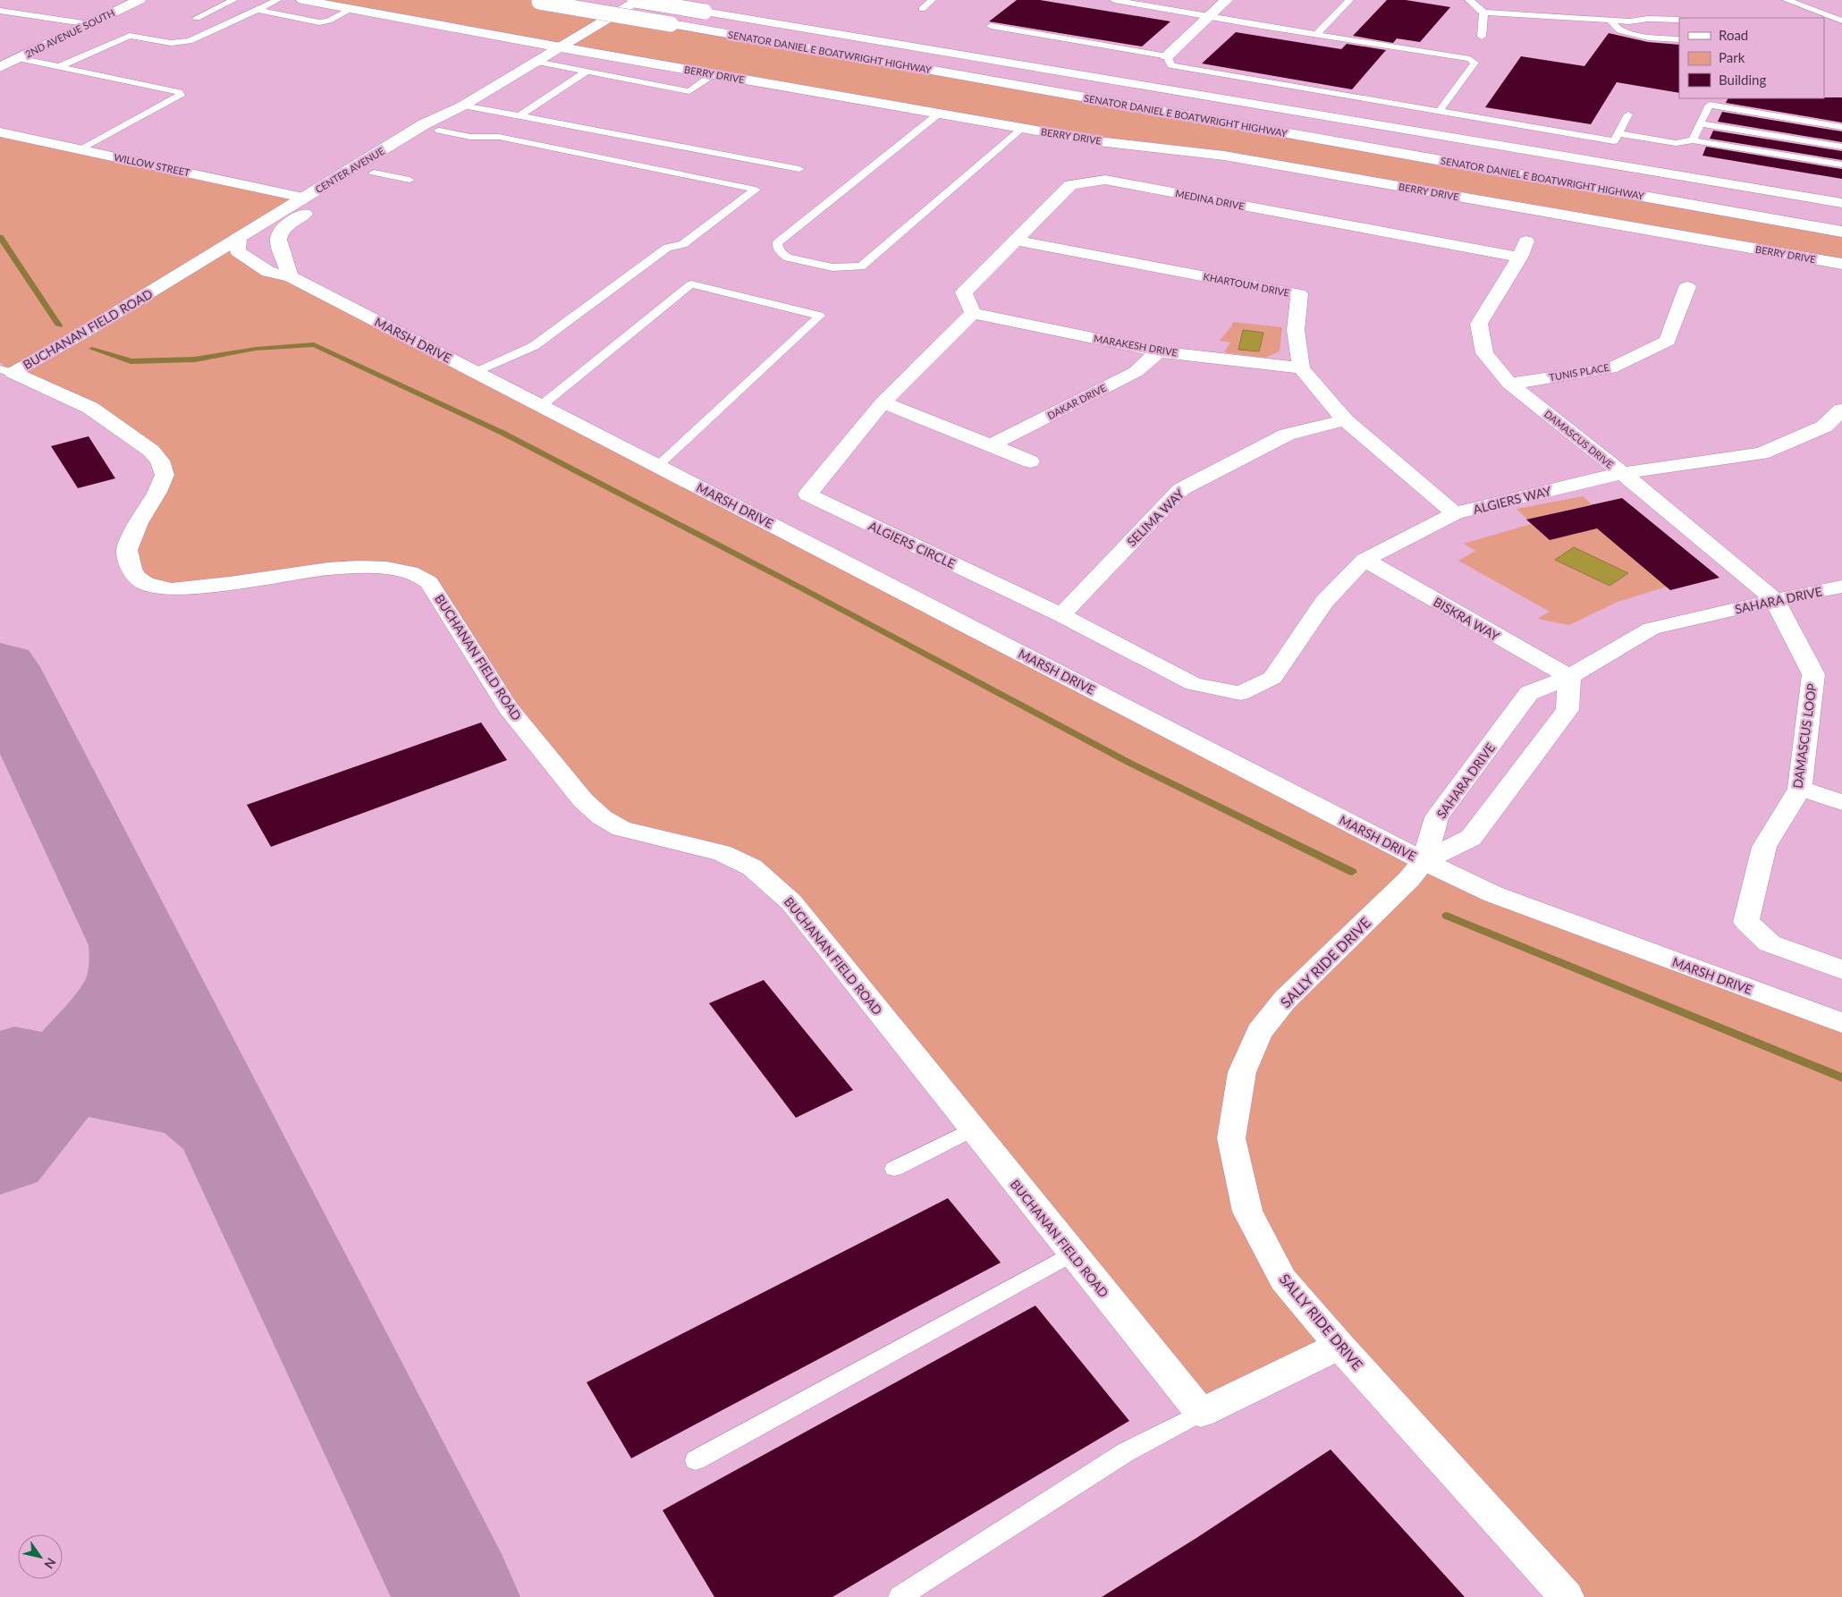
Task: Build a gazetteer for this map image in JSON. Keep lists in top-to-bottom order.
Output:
{
  "streets": {
    "main road": [
      "2ND AVENUE SOUTH",
      "SENATOR DANIEL E BOATWRIGHT HIGHWAY",
      "BERRY DRIVE",
      "WILLOW STREET",
      "CENTER AVENUE",
      "MEDINA DRIVE",
      "KHARTOUM DRIVE",
      "BUCHANAN FIELD ROAD",
      "MARSH DRIVE",
      "MARAKESH DRIVE",
      "TUNIS PLACE",
      "DAKAR DRIVE",
      "DAMASCUS DRIVE",
      "ALGIERS WAY",
      "SELIMA WAY",
      "ALGIERS CIRCLE",
      "SAHARA DRIVE",
      "BISKRA WAY",
      "DAMASCUS LOOP",
      "SALLY RIDE DRIVE"
    ]
  },
  "crossings": [
    ["BERRY DRIVE", "CENTER AVENUE"],
    ["WILLOW STREET", "CENTER AVENUE"],
    ["CENTER AVENUE", "BUCHANAN FIELD ROAD"],
    ["CENTER AVENUE", "MARSH DRIVE"],
    ["MEDINA DRIVE", "KHARTOUM DRIVE"],
    ["MEDINA DRIVE", "MARAKESH DRIVE"],
    ["MEDINA DRIVE", "DAMASCUS DRIVE"],
    ["MEDINA DRIVE", "ALGIERS CIRCLE"],
    ["KHARTOUM DRIVE", "MARAKESH DRIVE"],
    ["BUCHANAN FIELD ROAD", "MARSH DRIVE"],
    ["MARSH DRIVE", "SAHARA DRIVE"],
    ["MARSH DRIVE", "SALLY RIDE DRIVE"],
    ["MARAKESH DRIVE", "DAKAR DRIVE"],
    ["MARAKESH DRIVE", "ALGIERS CIRCLE"],
    ["TUNIS PLACE", "DAMASCUS DRIVE"],
    ["DAMASCUS DRIVE", "ALGIERS WAY"],
    ["DAMASCUS DRIVE", "SAHARA DRIVE"],
    ["DAMASCUS DRIVE", "DAMASCUS LOOP"],
    ["ALGIERS WAY", "ALGIERS CIRCLE"],
    ["ALGIERS WAY", "BISKRA WAY"],
    ["SELIMA WAY", "ALGIERS CIRCLE"],
    ["SAHARA DRIVE", "BISKRA WAY"],
    ["SAHARA DRIVE", "DAMASCUS LOOP"],
    ["SAHARA DRIVE", "SALLY RIDE DRIVE"]
  ],
  "legend": ["Road", "Park", "Building"],
  "north": "bottom right"
}
